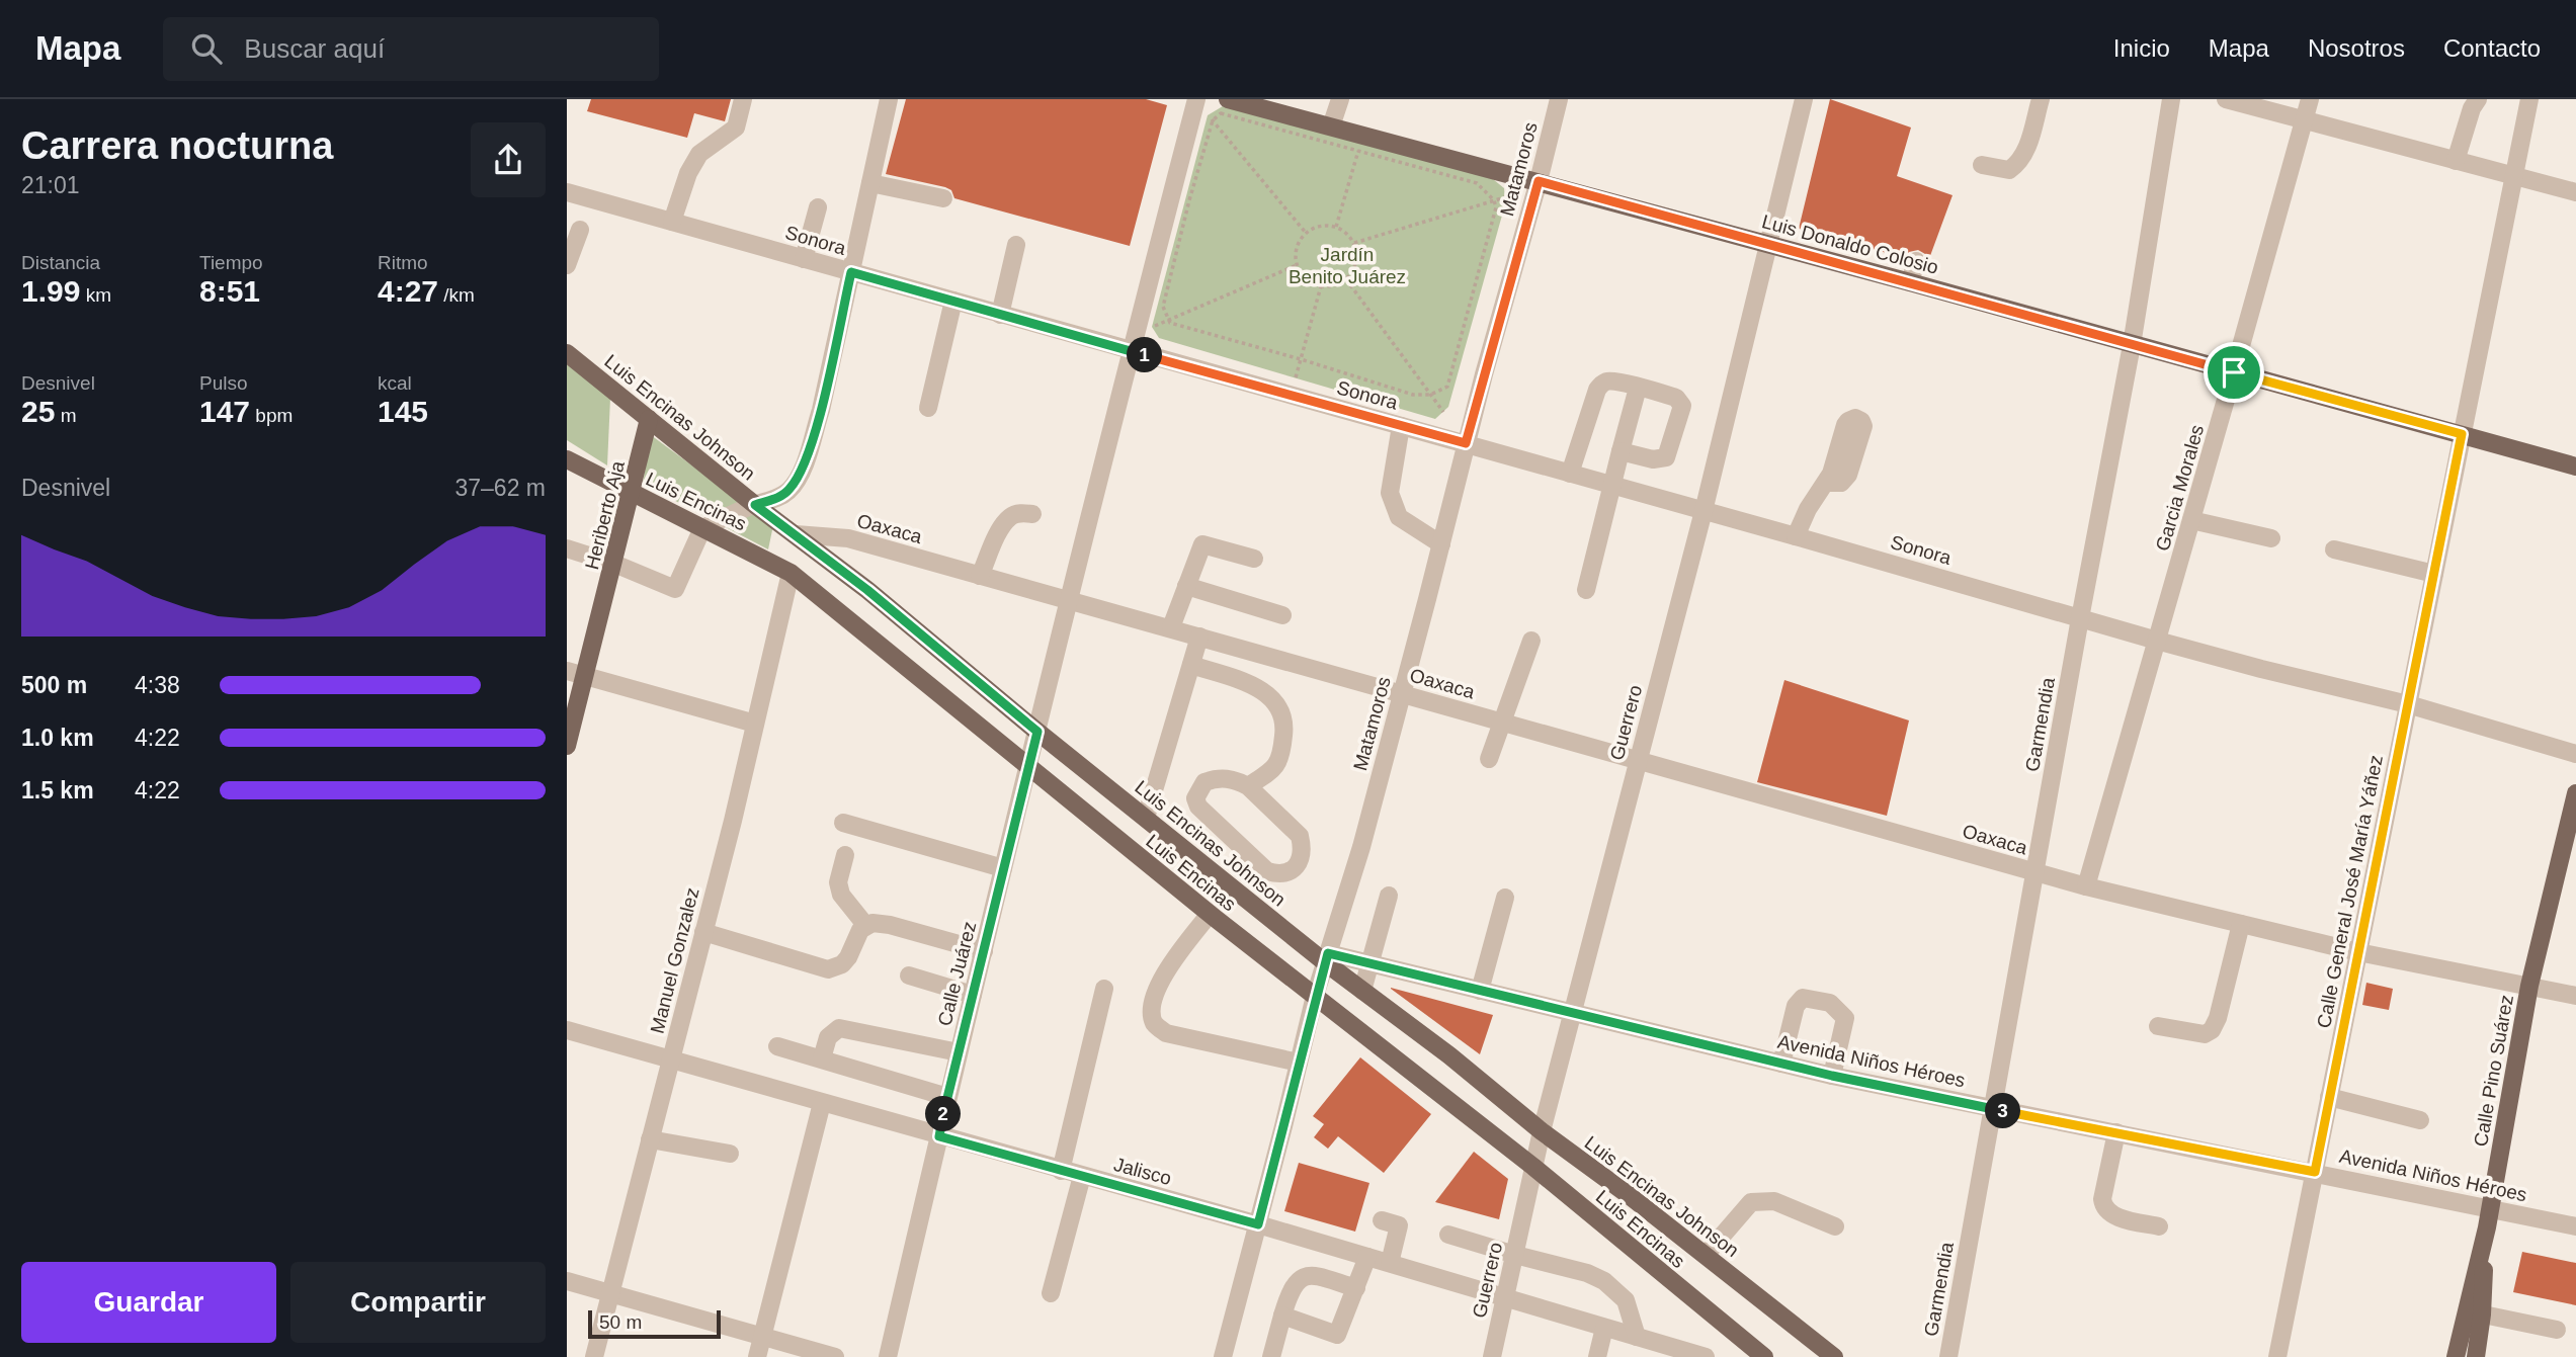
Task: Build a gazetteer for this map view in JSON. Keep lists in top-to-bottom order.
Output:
{
  "streets": {
    "main road": [
      "Luis Donaldo Colosio",
      "Luis Encinas Johnson",
      "Luis Encinas",
      "Heriberto Aja",
      "Calle Pino Suárez"
    ],
    "street": [
      "Matamoros",
      "Sonora",
      "Garcia Morales",
      "Oaxaca",
      "Guerrero",
      "Garmendia",
      "Calle General José María Yáñez",
      "Manuel Gonzalez",
      "Calle Juárez",
      "Avenida Niños Héroes",
      "Jalisco"
    ]
  },
  "crossings": [
    ["Matamoros", "Sonora"],
    ["Matamoros", "Luis Donaldo Colosio"],
    ["Matamoros", "Luis Encinas Johnson"],
    ["Matamoros", "Luis Encinas"],
    ["Matamoros", "Oaxaca"],
    ["Matamoros", "Avenida Niños Héroes"],
    ["Matamoros", "Jalisco"],
    ["Sonora", "Garcia Morales"],
    ["Sonora", "Guerrero"],
    ["Sonora", "Garmendia"],
    ["Sonora", "Calle General José María Yáñez"],
    ["Sonora", "Calle Juárez"],
    ["Luis Donaldo Colosio", "Garcia Morales"],
    ["Luis Donaldo Colosio", "Guerrero"],
    ["Luis Donaldo Colosio", "Garmendia"],
    ["Luis Donaldo Colosio", "Calle General José María Yáñez"],
    ["Luis Encinas Johnson", "Heriberto Aja"],
    ["Luis Encinas Johnson", "Oaxaca"],
    ["Luis Encinas Johnson", "Guerrero"],
    ["Luis Encinas Johnson", "Calle Juárez"],
    ["Luis Encinas Johnson", "Avenida Niños Héroes"],
    ["Garcia Morales", "Oaxaca"],
    ["Luis Encinas", "Heriberto Aja"],
    ["Luis Encinas", "Guerrero"],
    ["Luis Encinas", "Manuel Gonzalez"],
    ["Luis Encinas", "Calle Juárez"],
    ["Oaxaca", "Guerrero"],
    ["Oaxaca", "Garmendia"],
    ["Oaxaca", "Calle General José María Yáñez"],
    ["Oaxaca", "Calle Juárez"],
    ["Oaxaca", "Calle Pino Suárez"],
    ["Guerrero", "Avenida Niños Héroes"],
    ["Guerrero", "Jalisco"],
    ["Garmendia", "Avenida Niños Héroes"],
    ["Calle General José María Yáñez", "Avenida Niños Héroes"],
    ["Manuel Gonzalez", "Jalisco"],
    ["Calle Juárez", "Jalisco"],
    ["Avenida Niños Héroes", "Calle Pino Suárez"]
  ],
  "parks": ["Jardín Benito Juárez"],
  "scale_bar": "50 m",
  "page": {
    "header": "Mapa",
    "search": "Buscar aquí",
    "nav": [
      "Inicio",
      "Mapa",
      "Nosotros",
      "Contacto"
    ],
    "heading": ["Carrera nocturna", "21:01"],
    "stats": [
      ["Distancia", "1.99 km"],
      ["Tiempo", "8:51"],
      ["Ritmo", "4:27 /km"],
      ["Desnivel", "25 m"],
      ["Pulso", "147 bpm"],
      ["kcal", "145"]
    ],
    "pins": ["1", "3", "2"],
    "chart": ["Desnivel", "37–62 m"],
    "list": [
      {
        "name": "500 m",
        "note": "4:38"
      },
      {
        "name": "1.0 km",
        "note": "4:22"
      },
      {
        "name": "1.5 km",
        "note": "4:22"
      }
    ],
    "buttons": ["Guardar", "Compartir"],
    "scale": "50 m"
  }
}
